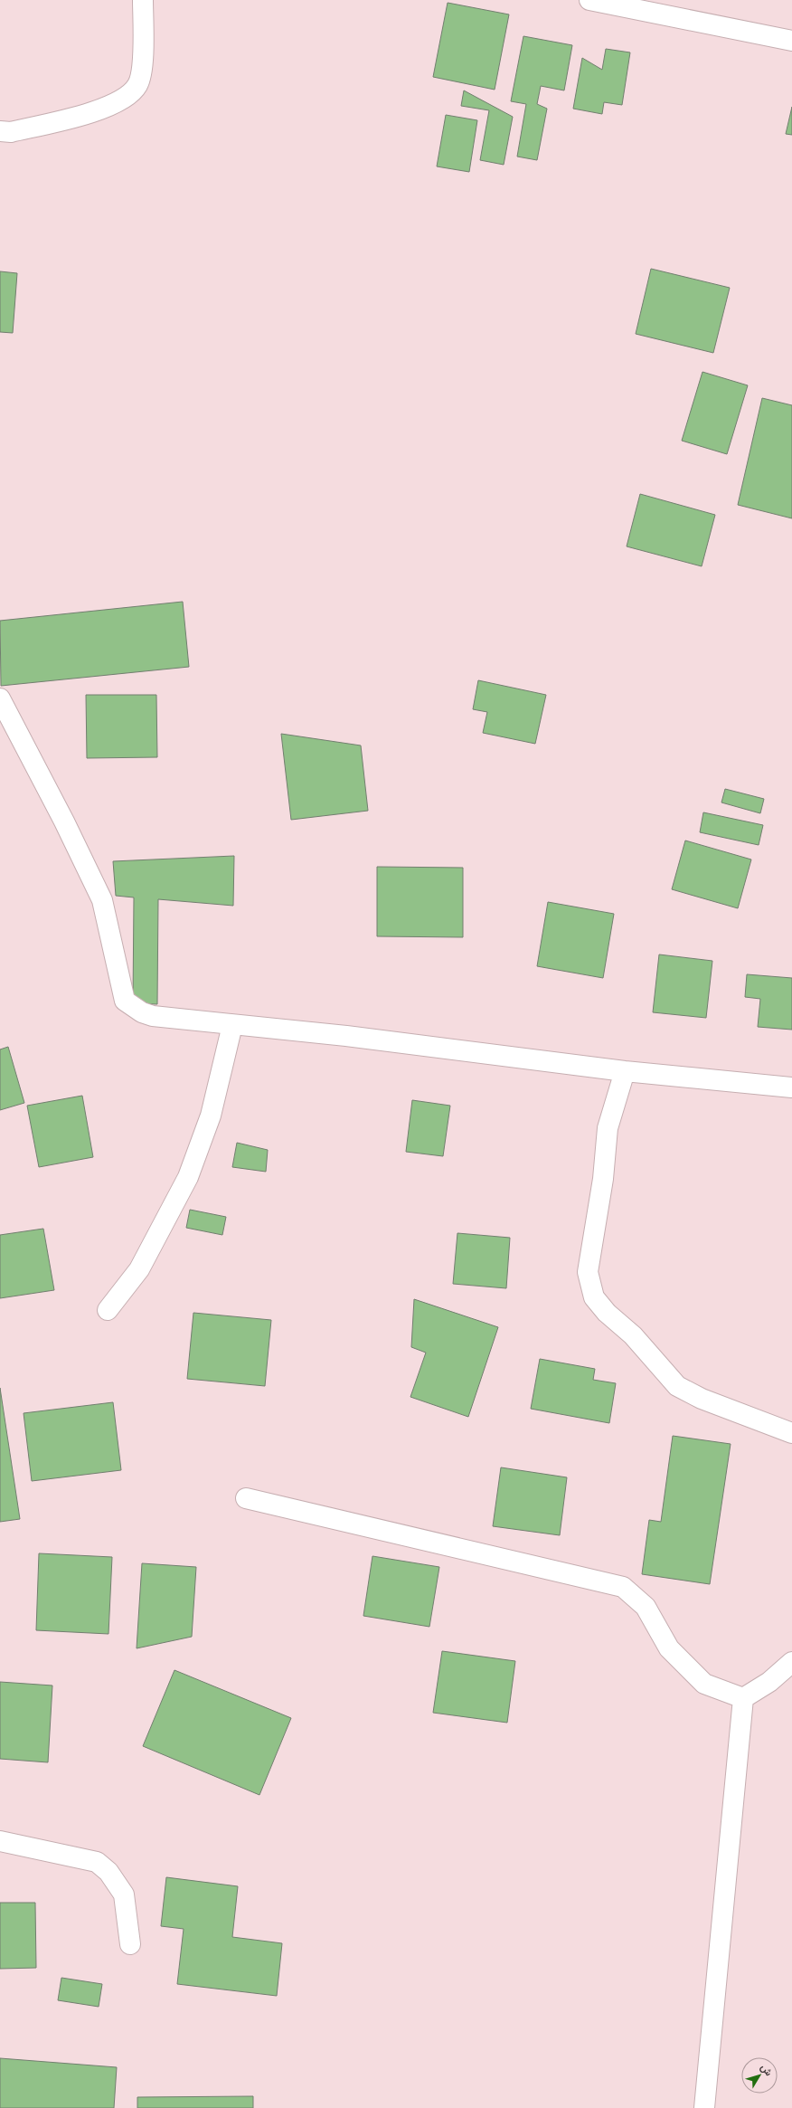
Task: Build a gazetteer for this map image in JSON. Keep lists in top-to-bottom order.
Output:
{
  "north": "top right"
}
